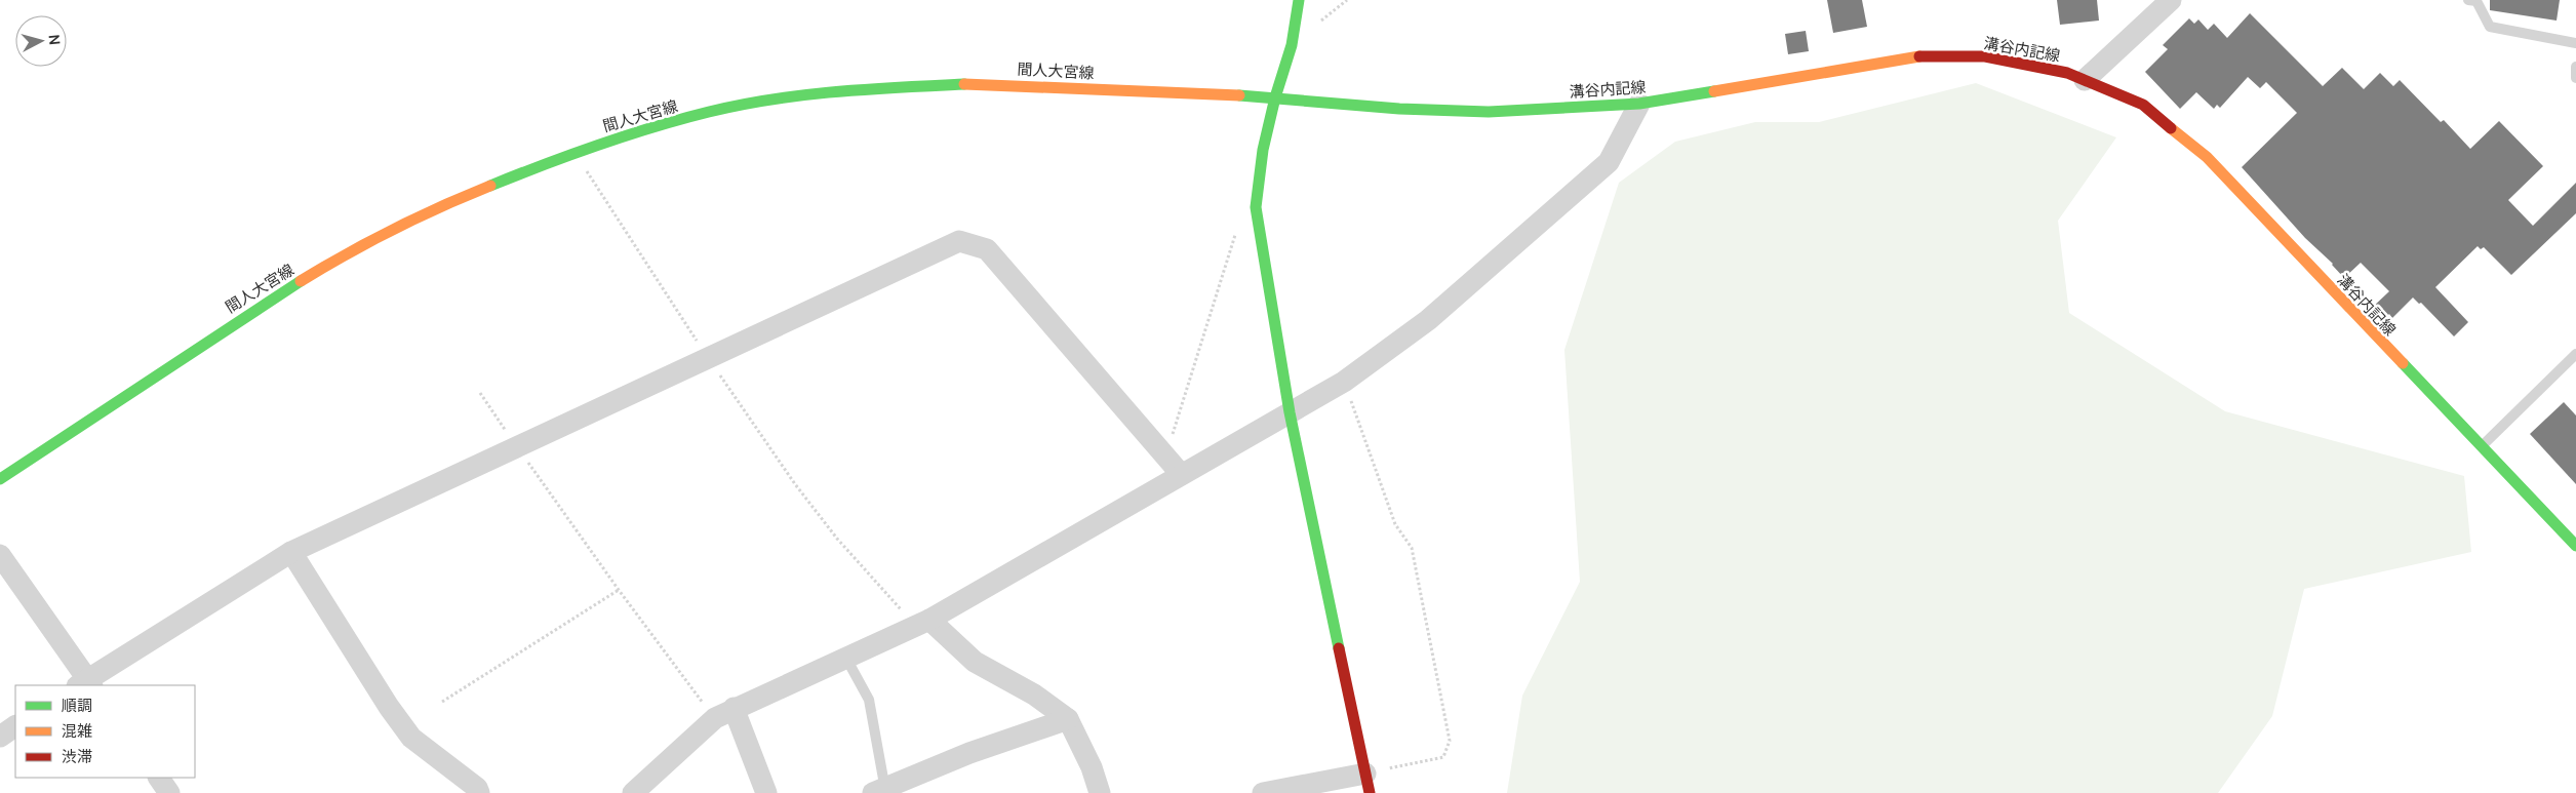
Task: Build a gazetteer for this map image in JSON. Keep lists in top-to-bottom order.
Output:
{
  "streets": {
    "main road": ["溝谷内記線", "間人大宮線"]
  },
  "crossings": [
    ["溝谷内記線", "間人大宮線"]
  ],
  "legend": ["順調", "混雑", "渋滞"],
  "north": "right"
}
